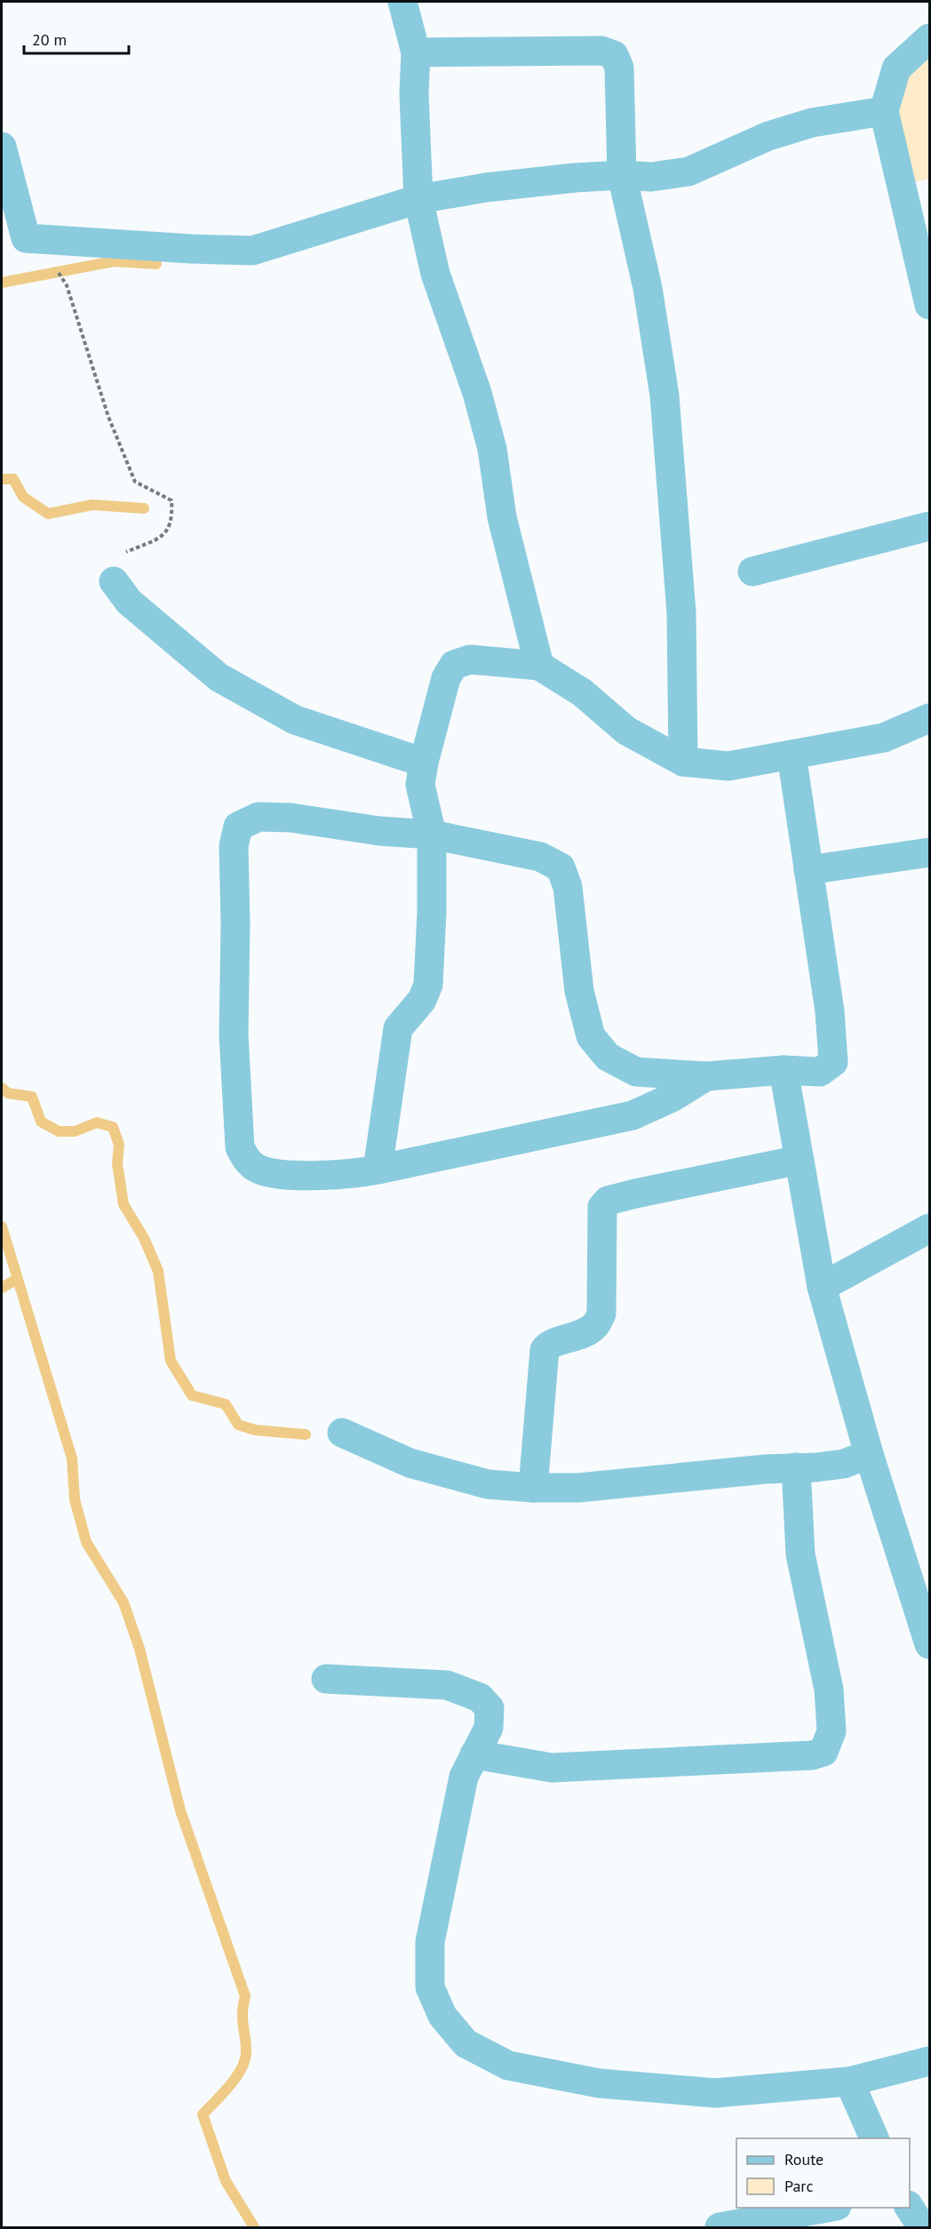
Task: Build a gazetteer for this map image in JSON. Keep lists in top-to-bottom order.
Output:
{
  "legend": ["Route", "Parc"],
  "scale_bar": "20 m"
}
